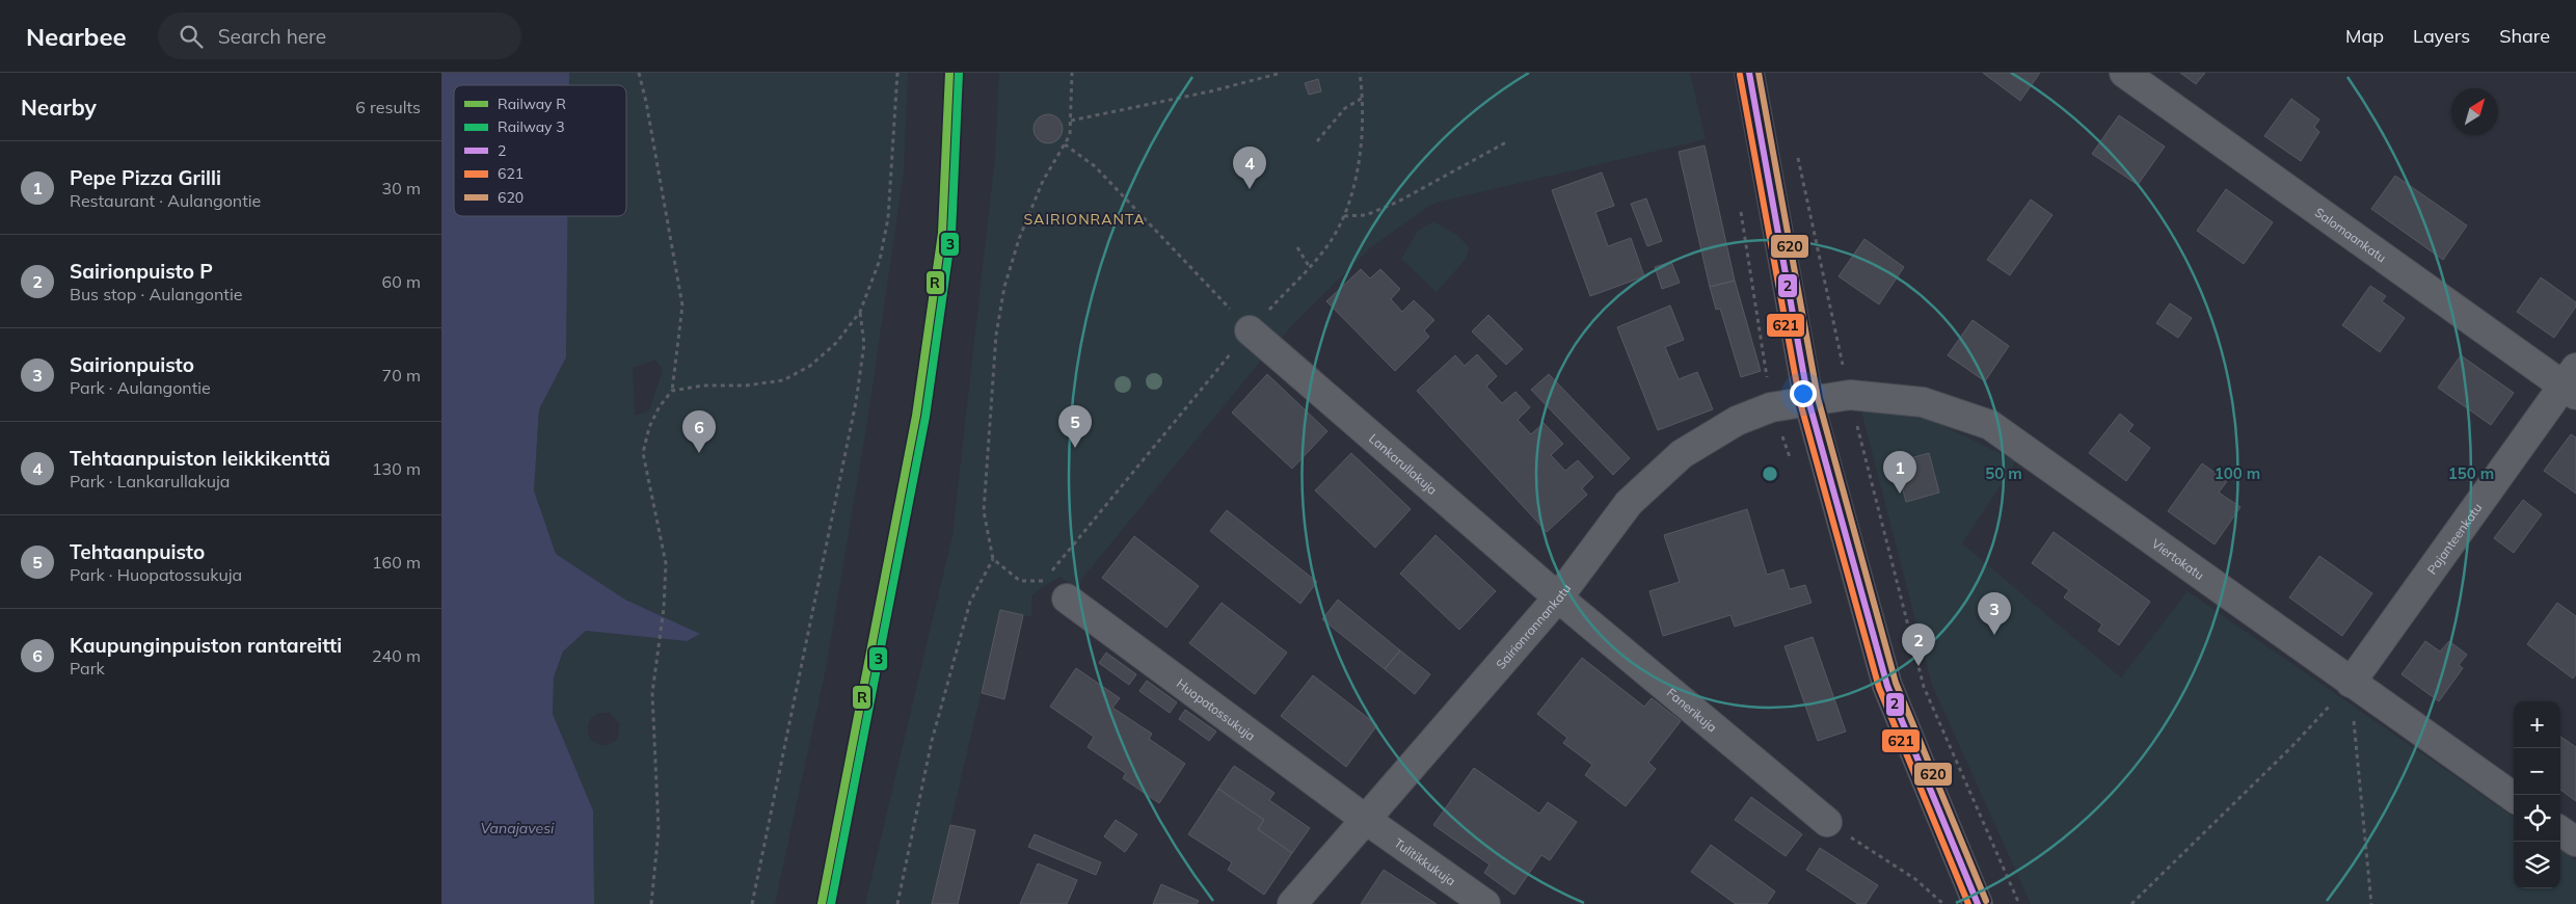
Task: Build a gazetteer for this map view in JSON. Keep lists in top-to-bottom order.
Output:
{
  "streets": {
    "street": [
      "Salomaankatu",
      "Lankarullakuja",
      "Pajanteenkatu",
      "Viertokatu",
      "Sairionrannankatu",
      "Huopatossukuja",
      "Fanerikuja",
      "Tulitikkukuja"
    ]
  },
  "crossings": [
    ["Salomaankatu", "Pajanteenkatu"],
    ["Lankarullakuja", "Sairionrannankatu"],
    ["Lankarullakuja", "Fanerikuja"],
    ["Pajanteenkatu", "Viertokatu"],
    ["Viertokatu", "Sairionrannankatu"],
    ["Sairionrannankatu", "Huopatossukuja"],
    ["Sairionrannankatu", "Fanerikuja"],
    ["Sairionrannankatu", "Tulitikkukuja"],
    ["Huopatossukuja", "Tulitikkukuja"]
  ],
  "districts": ["SAIRIONRANTA"],
  "water": ["Vanajavesi"],
  "lines": [
    "rail line R",
    "rail line 3",
    "transit line 2",
    "transit line 620",
    "transit line 621"
  ],
  "legend": [
    "Railway R",
    "Railway 3",
    "2",
    "621",
    "620"
  ],
  "north": "top right",
  "page": {
    "header": "Nearbee",
    "search": "Search here",
    "nav": ["Map", "Layers", "Share"],
    "heading": ["Nearby", "6 results"],
    "list": [
      {
        "mark": "1",
        "name": "Pepe Pizza Grilli",
        "note": "Restaurant · Aulangontie",
        "value": "30 m"
      },
      {
        "mark": "2",
        "name": "Sairionpuisto P",
        "note": "Bus stop · Aulangontie",
        "value": "60 m"
      },
      {
        "mark": "3",
        "name": "Sairionpuisto",
        "note": "Park · Aulangontie",
        "value": "70 m"
      },
      {
        "mark": "4",
        "name": "Tehtaanpuiston leikkikenttä",
        "note": "Park · Lankarullakuja",
        "value": "130 m"
      },
      {
        "mark": "5",
        "name": "Tehtaanpuisto",
        "note": "Park · Huopatossukuja",
        "value": "160 m"
      },
      {
        "mark": "6",
        "name": "Kaupunginpuiston rantareitti",
        "note": "Park",
        "value": "240 m"
      }
    ],
    "pins": [
      "4",
      "5",
      "6",
      "1",
      "3",
      "2"
    ],
    "map_buttons": ["+", "−"]
  },
  "rings": ["50 m", "100 m", "150 m"]
}
